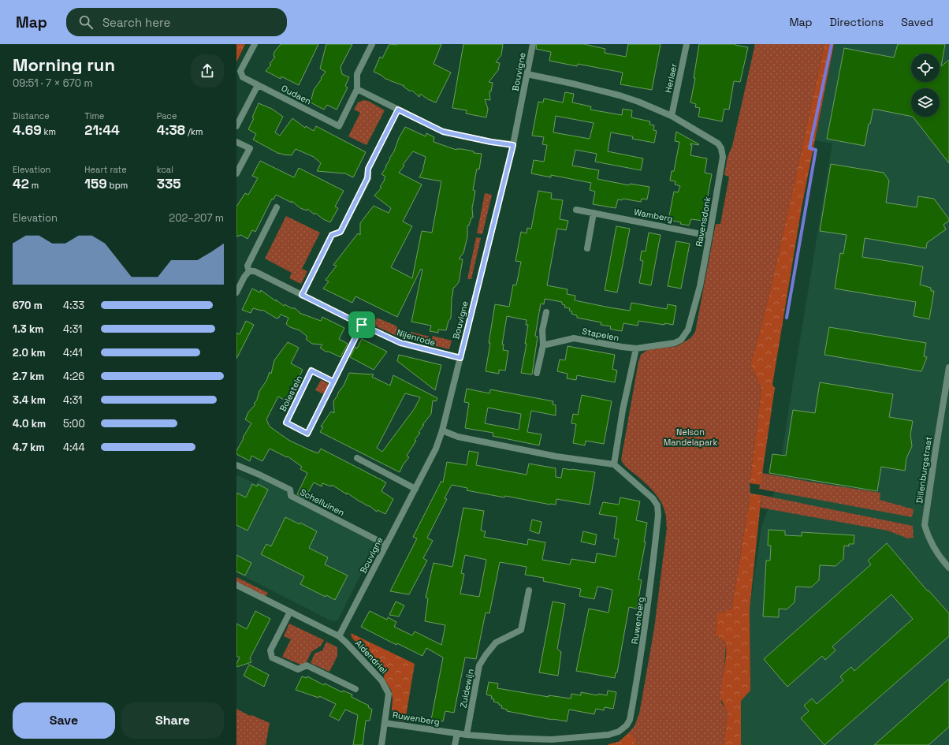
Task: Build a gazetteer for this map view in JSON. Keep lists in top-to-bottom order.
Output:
{
  "streets": {
    "street": [
      "Bouvigne",
      "Herlaer",
      "Oudaen",
      "Wamberg",
      "Ravensdonk",
      "Stapelen",
      "Nijenrode",
      "Bolestein",
      "Dillenburgstraat",
      "Schelluinen",
      "Ruwenberg",
      "Aldendriel",
      "Zuidewijn"
    ]
  },
  "crossings": [
    ["Bouvigne", "Ravensdonk"],
    ["Bouvigne", "Nijenrode"],
    ["Bouvigne", "Schelluinen"],
    ["Bouvigne", "Aldendriel"],
    ["Herlaer", "Ravensdonk"],
    ["Wamberg", "Ravensdonk"],
    ["Ravensdonk", "Stapelen"],
    ["Nijenrode", "Bolestein"],
    ["Ruwenberg", "Aldendriel"],
    ["Ruwenberg", "Zuidewijn"]
  ],
  "parks": ["Nelson Mandelapark"],
  "page": {
    "header": "Map",
    "search": "Search here",
    "nav": ["Map", "Directions", "Saved"],
    "heading": ["Morning run", "09:51 · 7 × 670 m"],
    "stats": [
      ["Distance", "4.69 km"],
      ["Time", "21:44"],
      ["Pace", "4:38 /km"],
      ["Elevation", "42 m"],
      ["Heart rate", "159 bpm"],
      ["kcal", "335"]
    ],
    "chart": ["Elevation", "202–207 m"],
    "list": [
      {
        "name": "670 m",
        "note": "4:33"
      },
      {
        "name": "1.3 km",
        "note": "4:31"
      },
      {
        "name": "2.0 km",
        "note": "4:41"
      },
      {
        "name": "2.7 km",
        "note": "4:26"
      },
      {
        "name": "3.4 km",
        "note": "4:31"
      },
      {
        "name": "4.0 km",
        "note": "5:00"
      },
      {
        "name": "4.7 km",
        "note": "4:44"
      }
    ],
    "buttons": ["Save", "Share"]
  }
}
